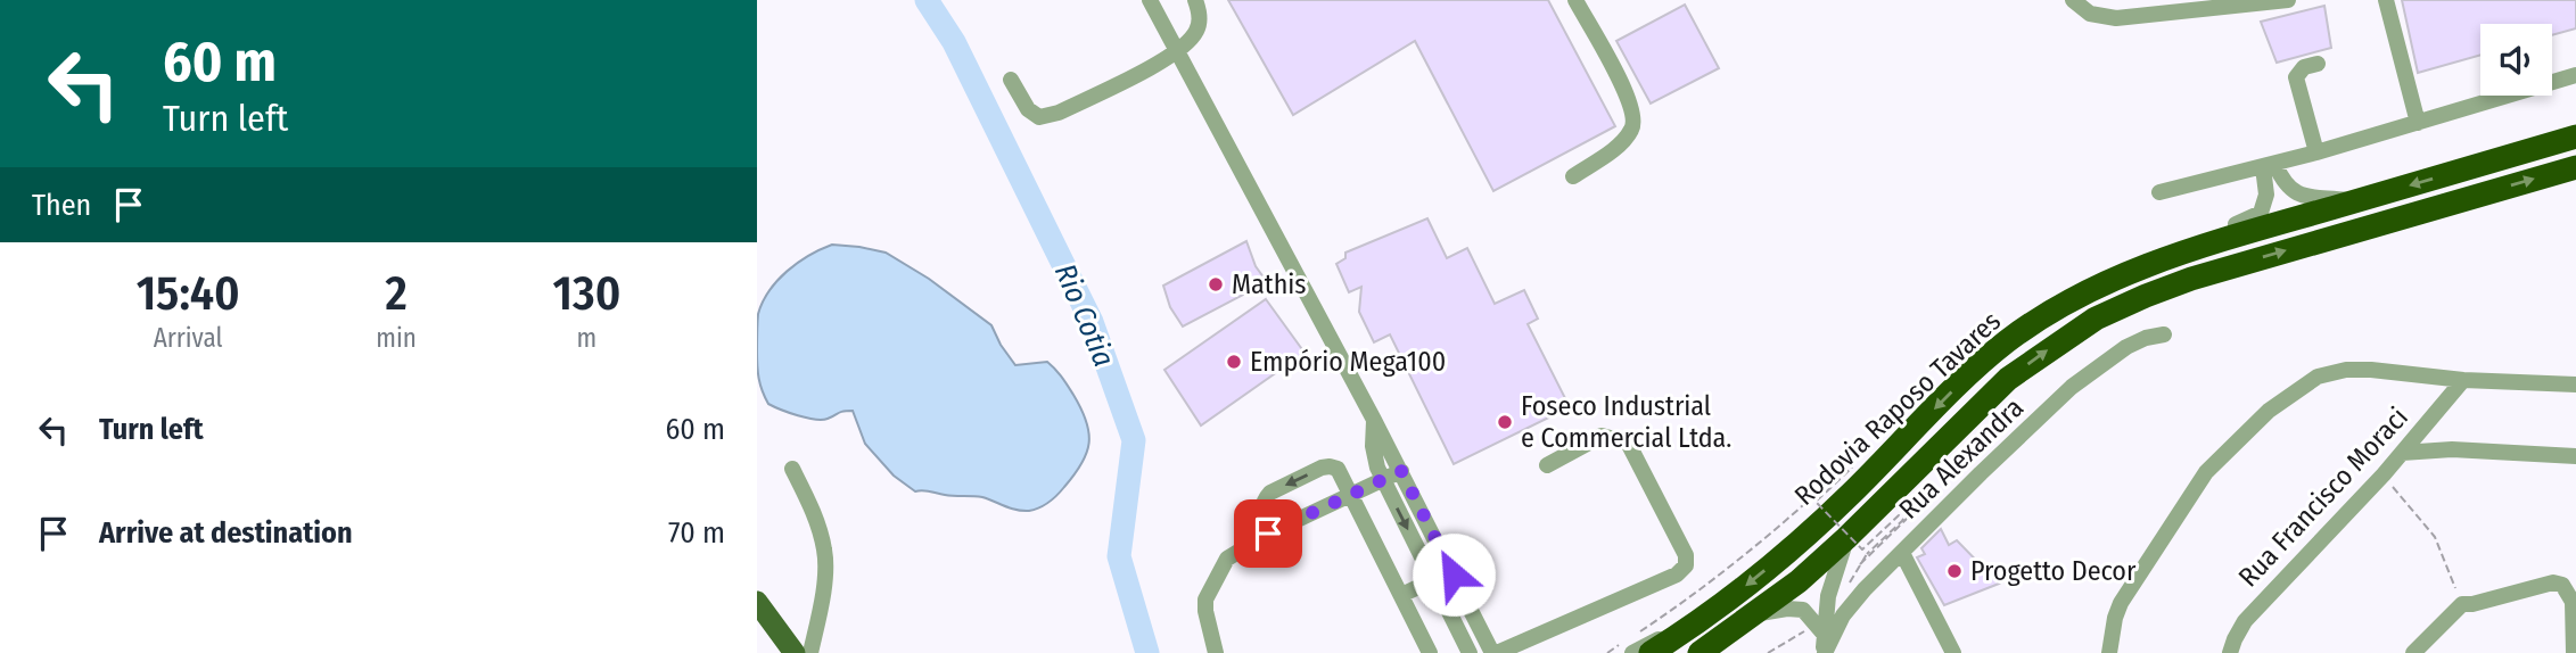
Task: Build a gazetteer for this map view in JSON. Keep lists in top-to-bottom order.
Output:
{
  "streets": {
    "highway": ["Rodovia Raposo Tavares"],
    "street": ["Rua Alexandra", "Rua Francisco Moraci"]
  },
  "water": ["Rio Cotia"],
  "places": [
    "Mathis",
    "Empório Mega100",
    "Foseco Industrial e Commercial Ltda.",
    "Progetto Decor"
  ],
  "page": {
    "turn": ["60 m", "Turn left"],
    "then": "Then",
    "eta": [
      "15:40",
      "Arrival",
      "2",
      "min",
      "130",
      "m"
    ],
    "list": [
      {
        "name": "Turn left",
        "value": "60 m"
      },
      {
        "name": "Arrive at destination",
        "value": "70 m"
      }
    ]
  }
}
